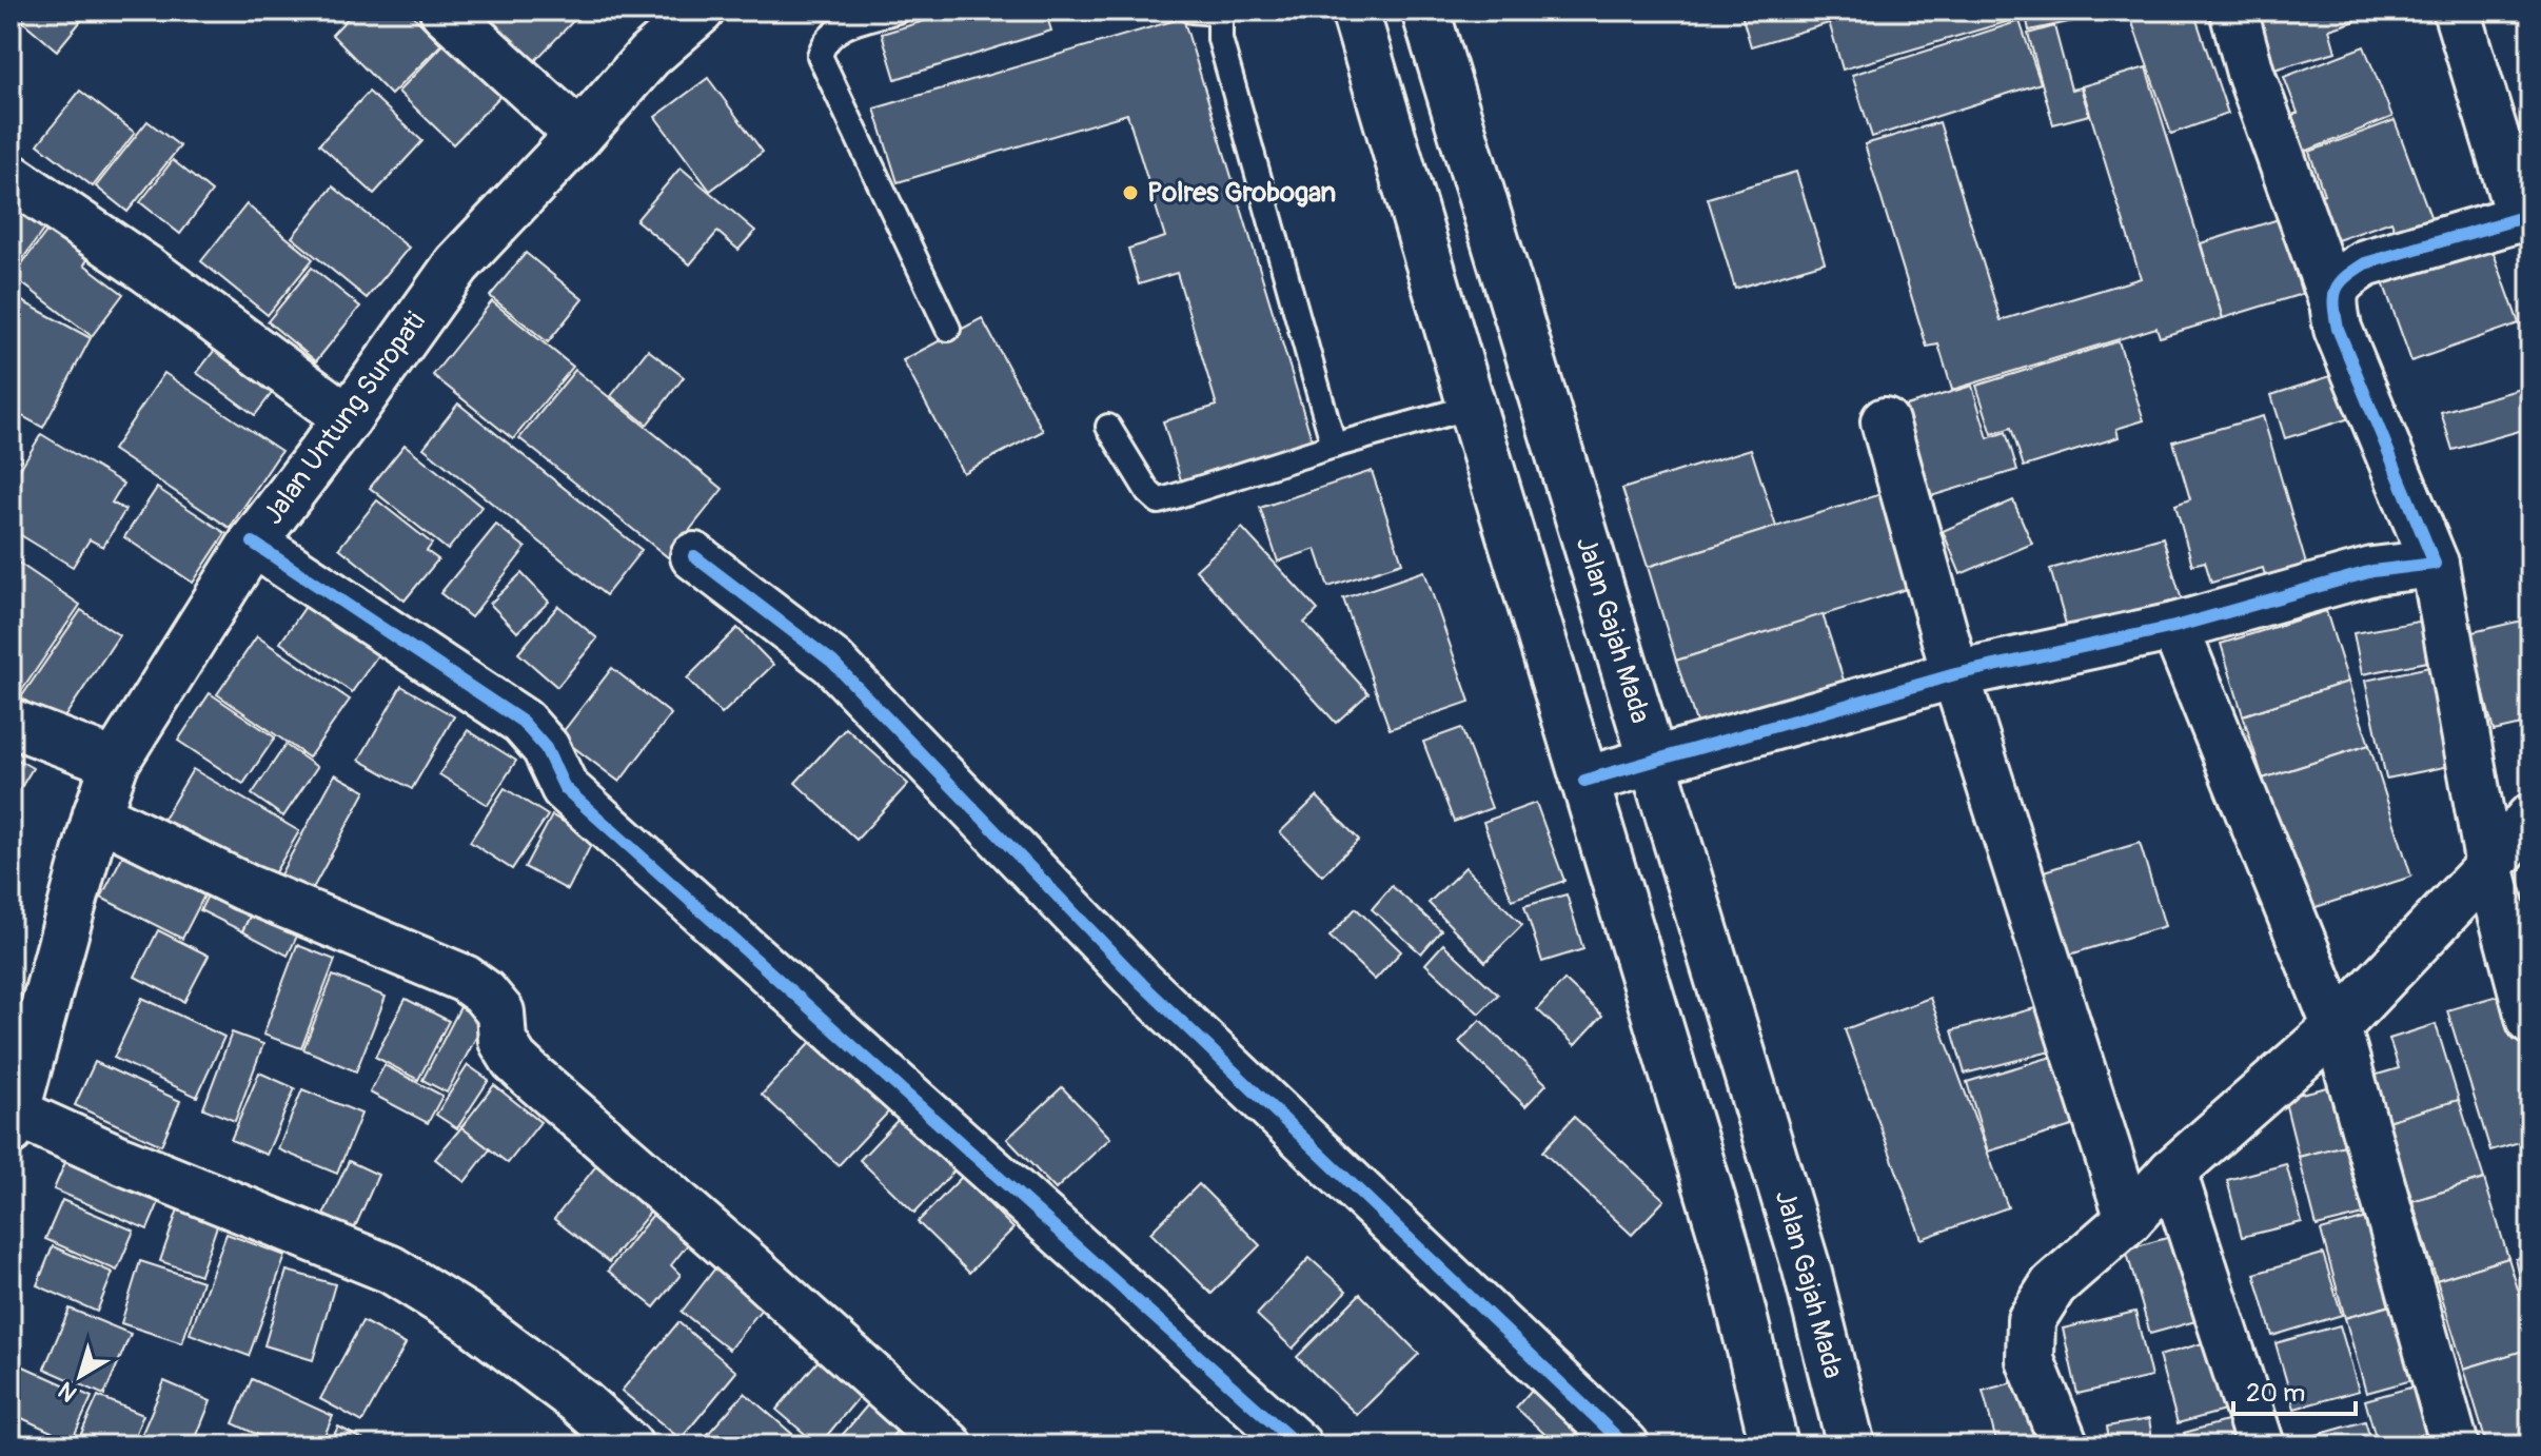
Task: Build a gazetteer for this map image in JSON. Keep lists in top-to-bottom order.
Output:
{
  "streets": {
    "street": ["Jalan Untung Suropati", "Jalan Gajah Mada"]
  },
  "places": ["Polres Grobogan"],
  "scale_bar": "20 m",
  "north": "bottom left"
}
